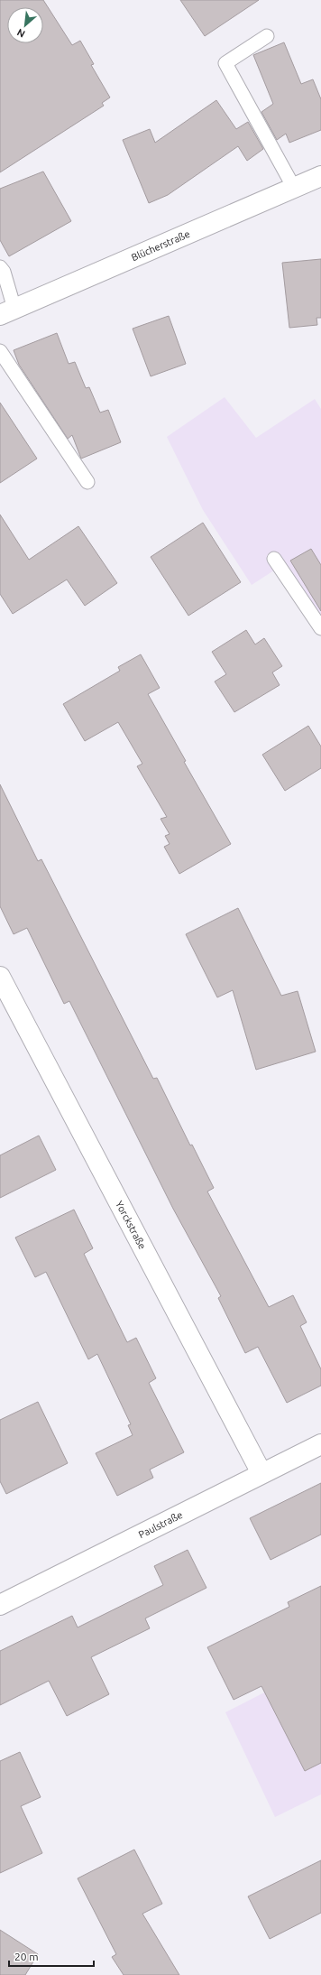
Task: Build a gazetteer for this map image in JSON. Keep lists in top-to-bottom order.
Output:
{
  "streets": {
    "street": ["Blücherstraße", "Yorckstraße", "Paulstraße"]
  },
  "crossings": [
    ["Yorckstraße", "Paulstraße"]
  ],
  "scale_bar": "20 m",
  "north": "bottom left"
}
